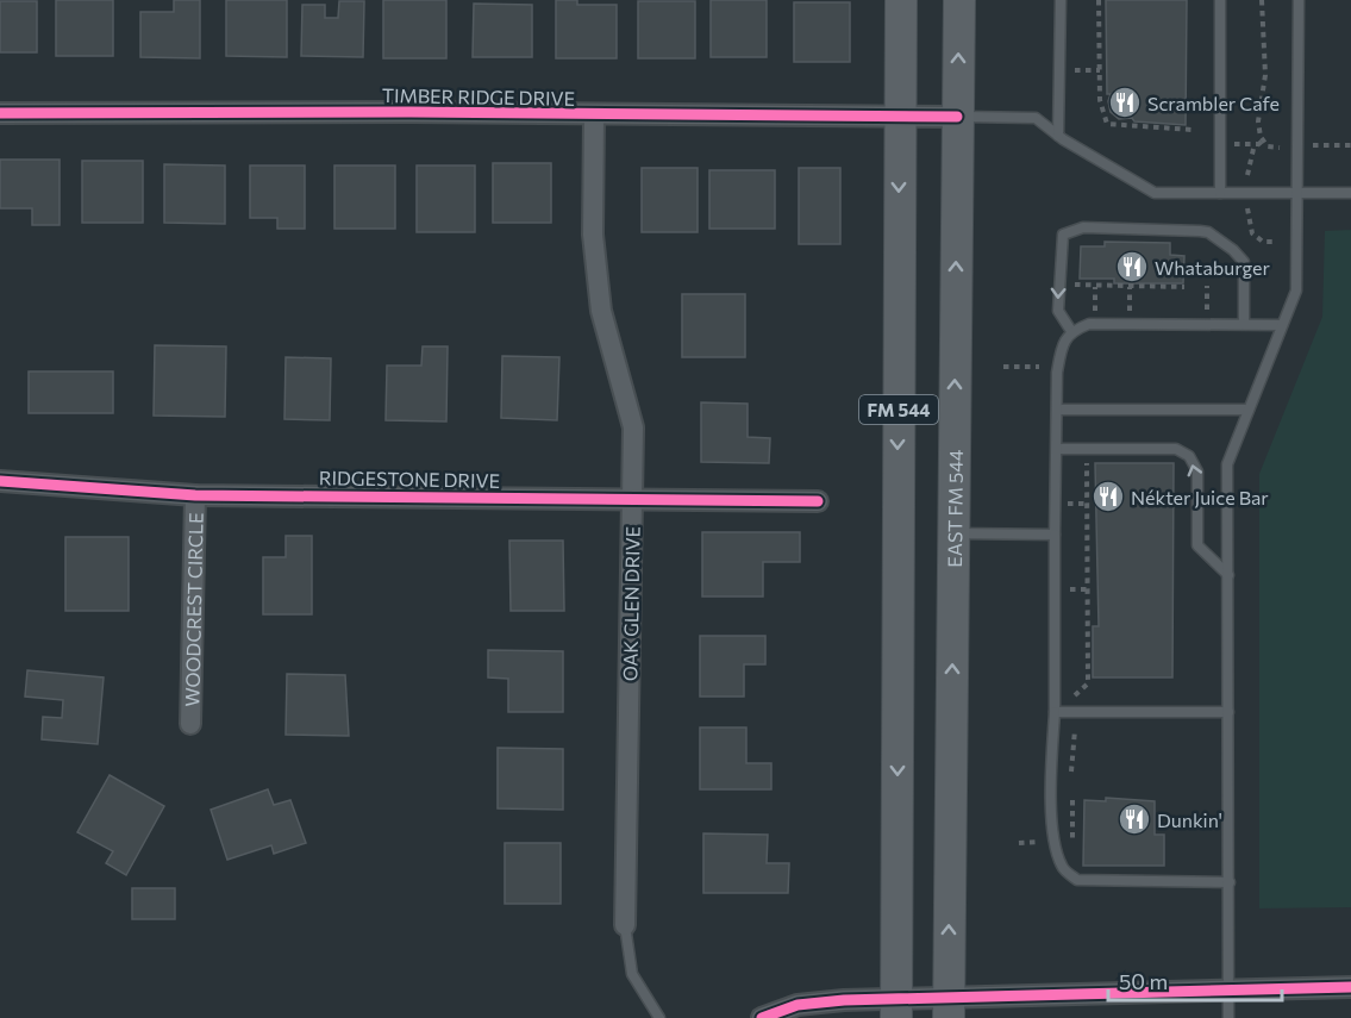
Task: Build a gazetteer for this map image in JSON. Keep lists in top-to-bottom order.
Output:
{
  "streets": {
    "main road": ["FM 544", "EAST FM 544"],
    "street": [
      "TIMBER RIDGE DRIVE",
      "RIDGESTONE DRIVE",
      "OAK GLEN DRIVE",
      "WOODCREST CIRCLE"
    ]
  },
  "crossings": [
    ["TIMBER RIDGE DRIVE", "FM 544"],
    ["TIMBER RIDGE DRIVE", "EAST FM 544"],
    ["TIMBER RIDGE DRIVE", "OAK GLEN DRIVE"],
    ["RIDGESTONE DRIVE", "OAK GLEN DRIVE"],
    ["RIDGESTONE DRIVE", "WOODCREST CIRCLE"]
  ],
  "places": {
    "restaurant": [
      "Scrambler Cafe",
      "Whataburger",
      "Nékter Juice Bar",
      "Dunkin'"
    ]
  },
  "scale_bar": "50 m"
}
